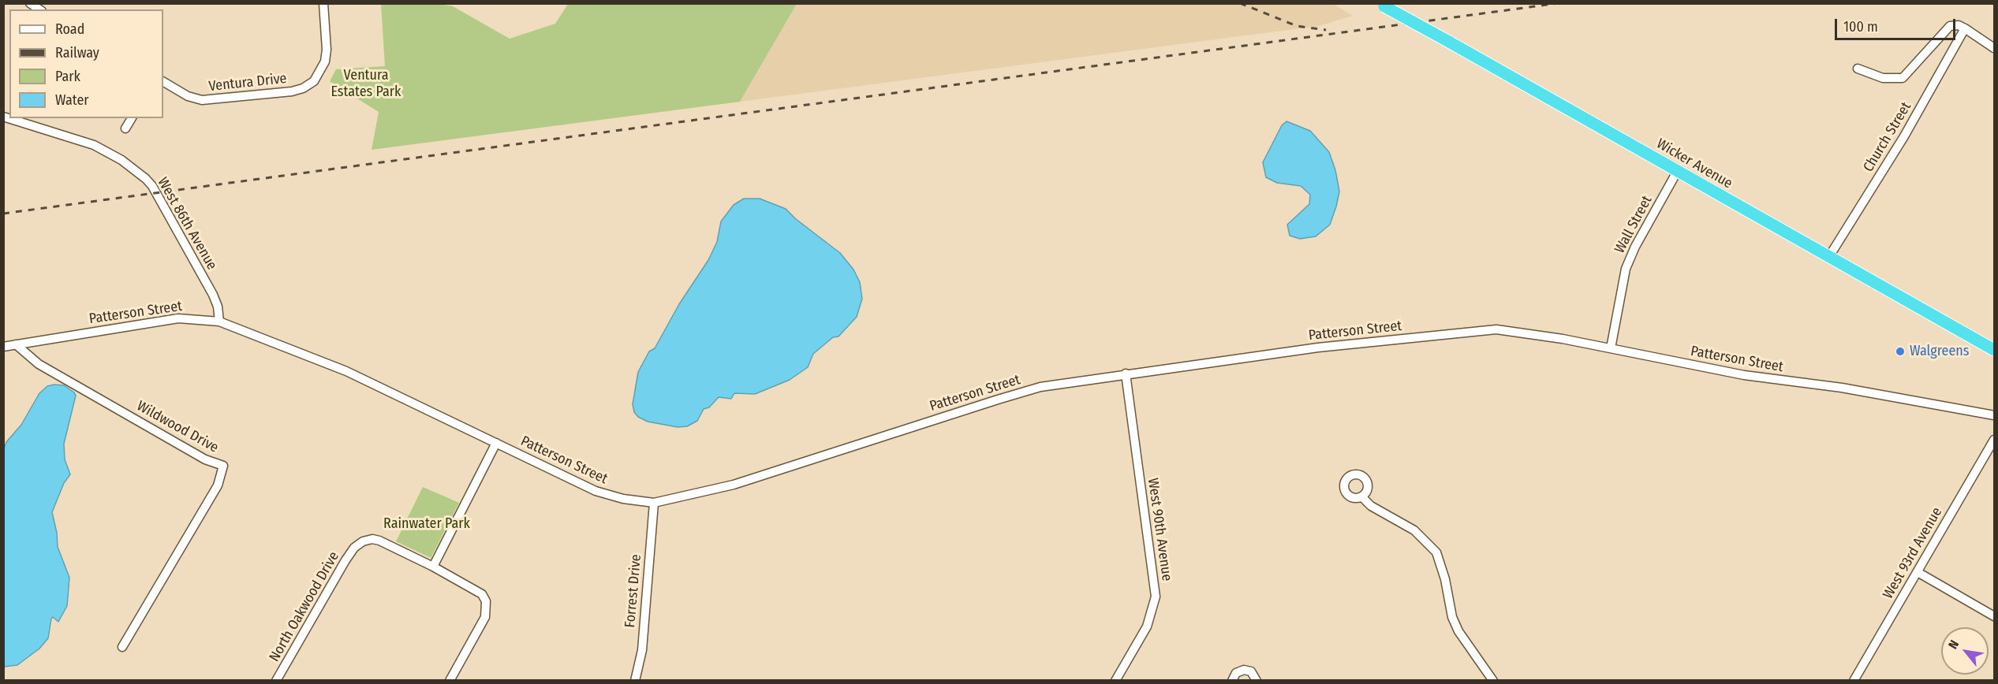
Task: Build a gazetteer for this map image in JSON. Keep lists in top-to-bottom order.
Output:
{
  "streets": {
    "highway": ["Wicker Avenue"],
    "street": [
      "Ventura Drive",
      "Church Street",
      "West 86th Avenue",
      "Wall Street",
      "Patterson Street",
      "Wildwood Drive",
      "West 90th Avenue",
      "West 93rd Avenue",
      "Forrest Drive",
      "North Oakwood Drive"
    ]
  },
  "crossings": [
    ["Church Street", "Wicker Avenue"],
    ["Wicker Avenue", "Wall Street"],
    ["West 86th Avenue", "Patterson Street"],
    ["Wall Street", "Patterson Street"],
    ["Patterson Street", "Wildwood Drive"],
    ["Patterson Street", "West 90th Avenue"],
    ["Patterson Street", "Forrest Drive"]
  ],
  "parks": ["Ventura Estates Park", "Rainwater Park"],
  "places": ["Walgreens"],
  "legend": [
    "Road",
    "Railway",
    "Park",
    "Water"
  ],
  "scale_bar": "100 m",
  "north": "top left"
}
